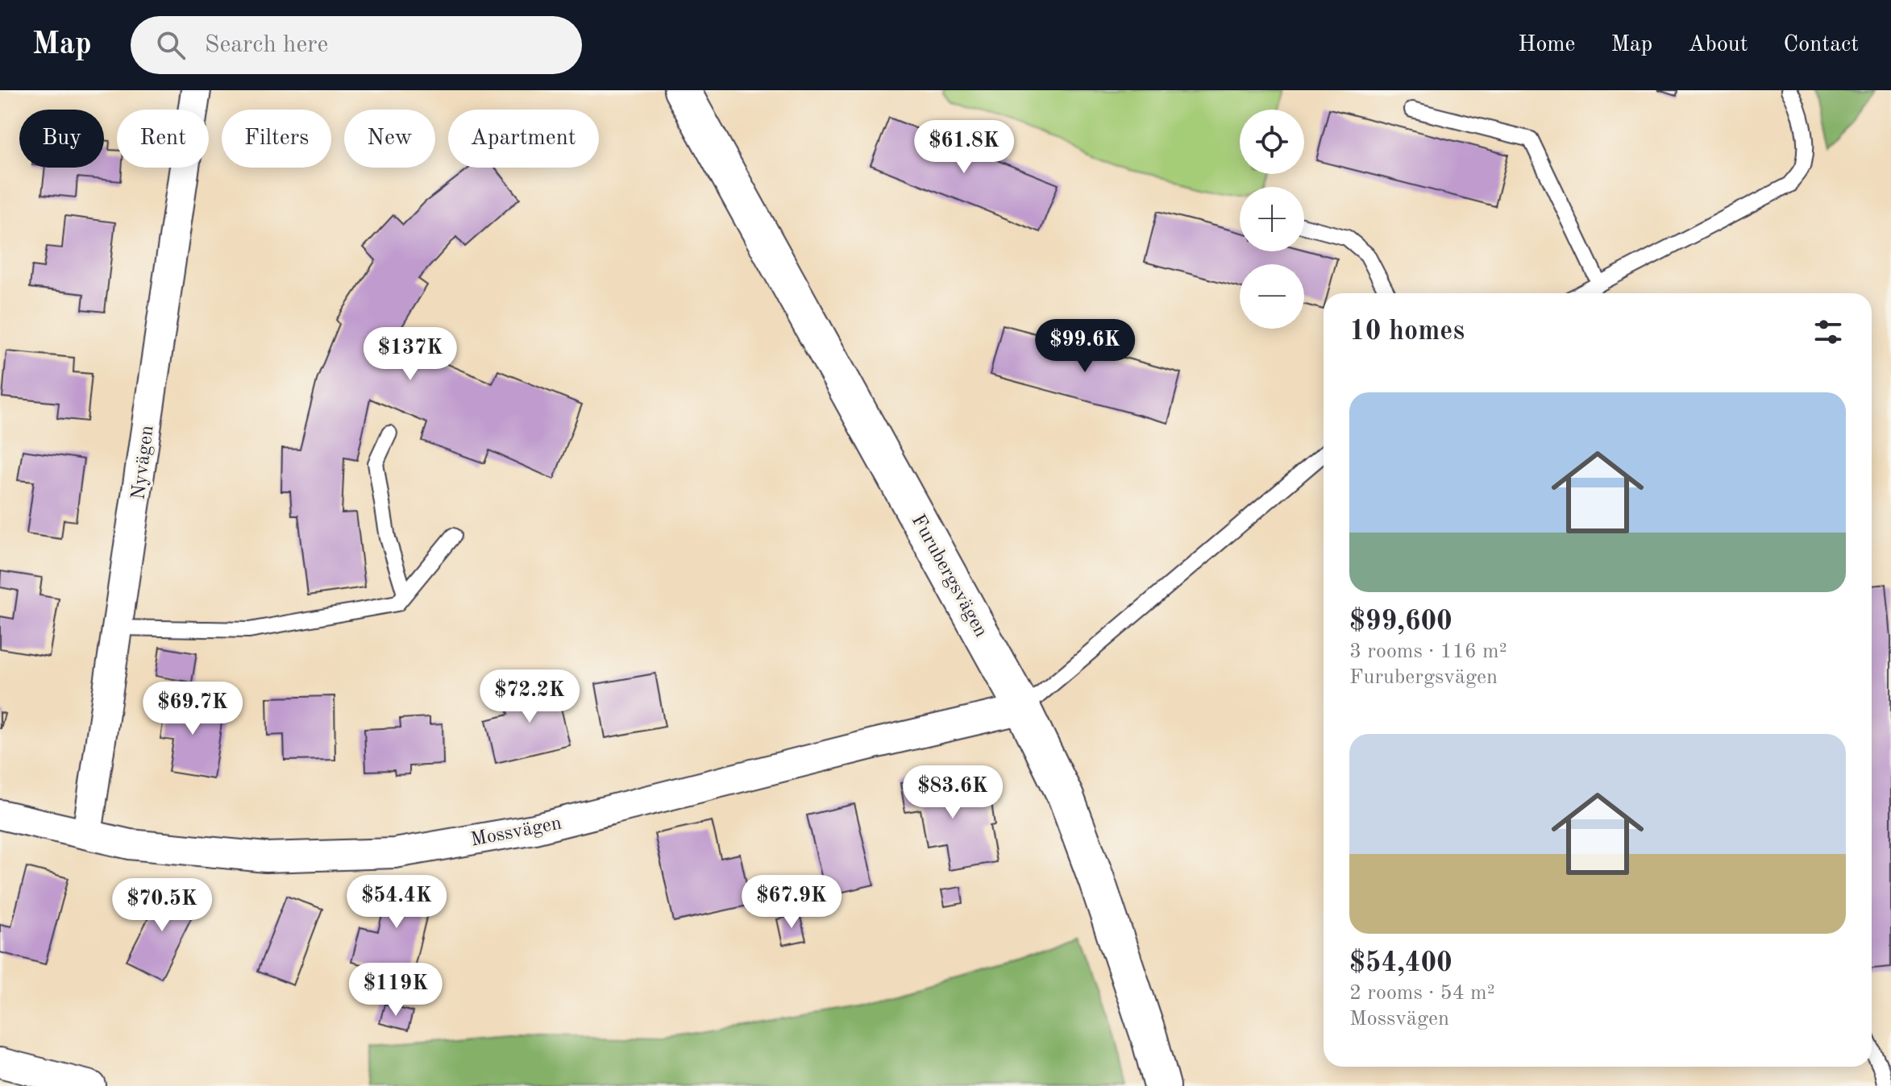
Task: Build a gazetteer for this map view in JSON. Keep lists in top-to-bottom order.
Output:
{
  "streets": {
    "street": ["Nyvägen", "Furubergsvägen", "Mossvägen"]
  },
  "crossings": [
    ["Nyvägen", "Mossvägen"],
    ["Furubergsvägen", "Mossvägen"]
  ],
  "page": {
    "header": "Map",
    "search": "Search here",
    "nav": [
      "Home",
      "Map",
      "About",
      "Contact"
    ],
    "map_buttons": ["+", "−"],
    "chip": [
      "Buy",
      "Rent",
      "Filters",
      "New",
      "Apartment"
    ],
    "price": [
      "$61.8K",
      "$99.6K",
      "$137K",
      "$72.2K",
      "$69.7K",
      "$83.6K",
      "$54.4K",
      "$67.9K",
      "$70.5K",
      "$119K"
    ],
    "heading": "10 homes",
    "list": [
      {
        "name": "$99,600",
        "note": "3 rooms · 116 m² · Furubergsvägen"
      },
      {
        "name": "$54,400",
        "note": "2 rooms · 54 m² · Mossvägen"
      }
    ]
  }
}
